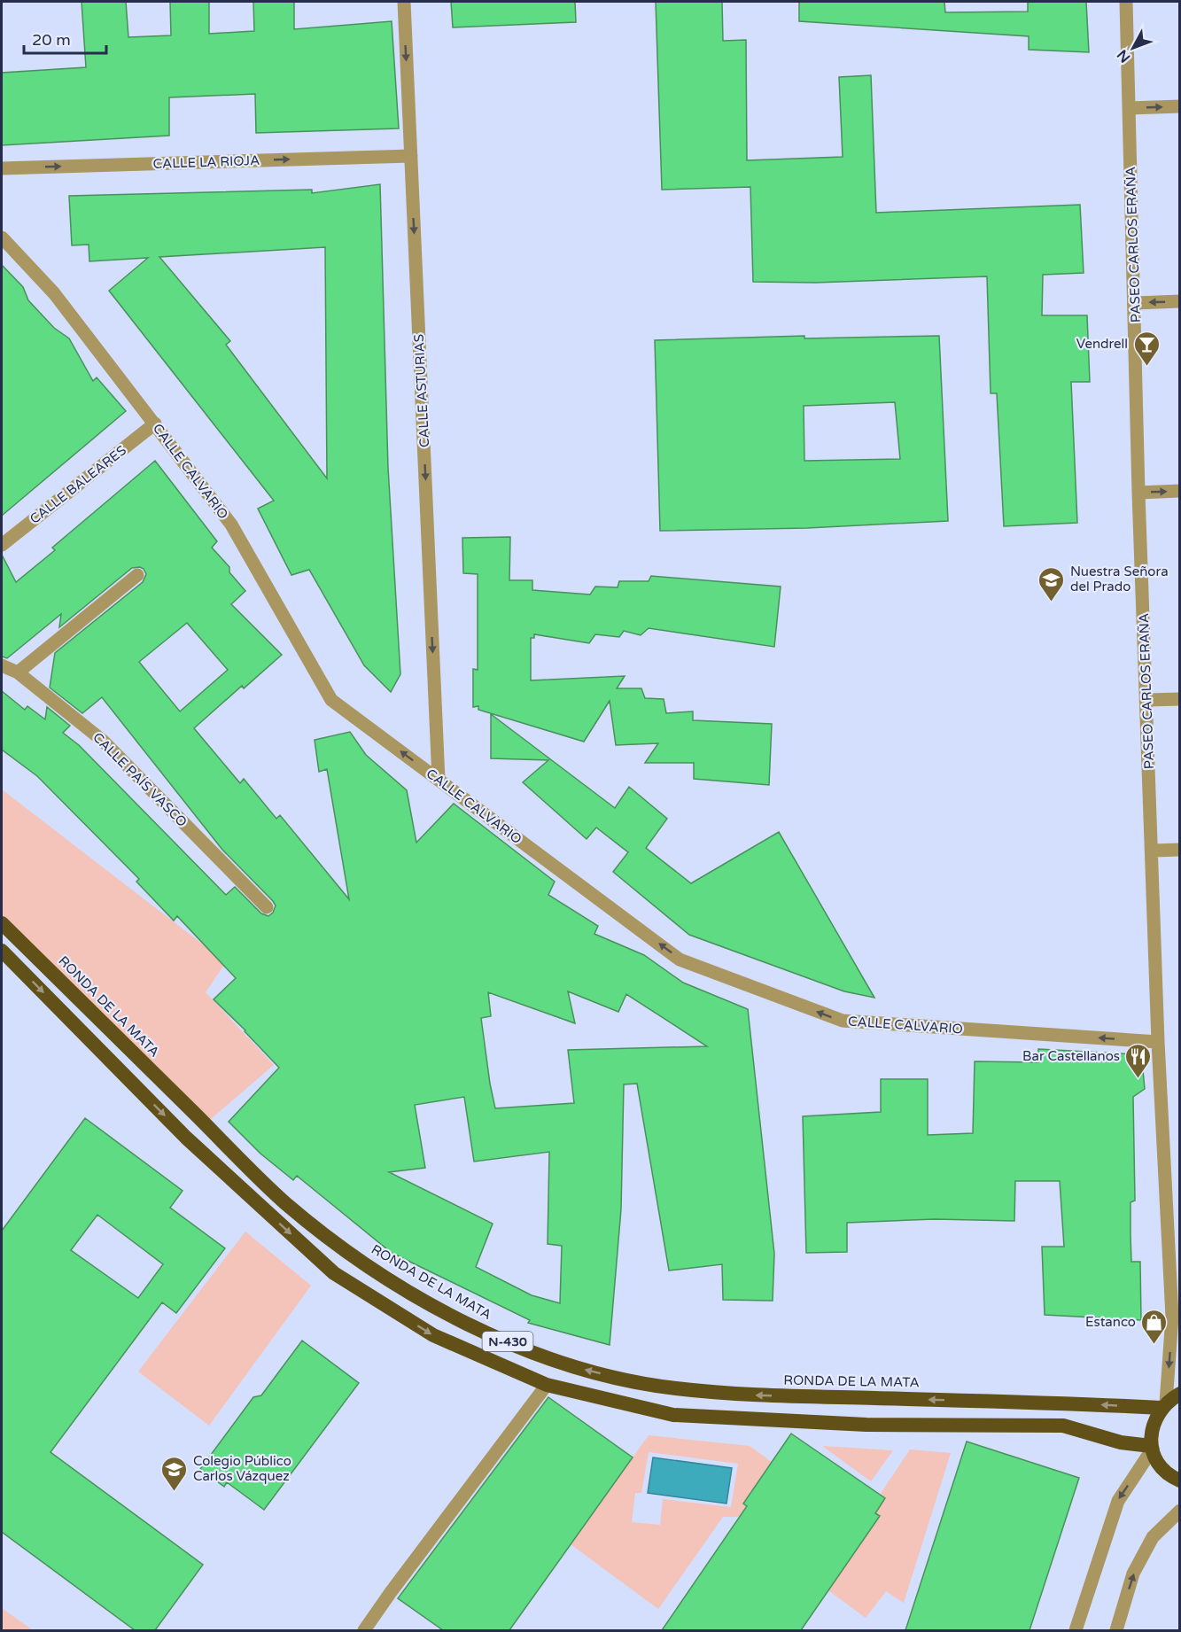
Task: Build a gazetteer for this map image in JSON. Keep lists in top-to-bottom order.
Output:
{
  "streets": {
    "highway": ["RONDA DE LA MATA", "N-430"],
    "street": [
      "CALLE LA RIOJA",
      "PASEO CARLOS ERAÑA",
      "CALLE ASTURIAS",
      "CALLE CALVARIO",
      "CALLE BALEARES",
      "CALLE PAÍS VASCO"
    ]
  },
  "crossings": [
    ["CALLE LA RIOJA", "CALLE ASTURIAS"],
    ["PASEO CARLOS ERAÑA", "CALLE CALVARIO"],
    ["PASEO CARLOS ERAÑA", "RONDA DE LA MATA"],
    ["CALLE ASTURIAS", "CALLE CALVARIO"],
    ["CALLE CALVARIO", "CALLE BALEARES"]
  ],
  "one_way": ["CALLE LA RIOJA", "CALLE ASTURIAS", "CALLE CALVARIO"],
  "places": {
    "bar": ["Vendrell"],
    "school or university": ["Nuestra Señora del Prado", "Colegio Público Carlos Vázquez"],
    "restaurant": ["Bar Castellanos"],
    "shop": ["Estanco"]
  },
  "scale_bar": "20 m",
  "north": "bottom left"
}
